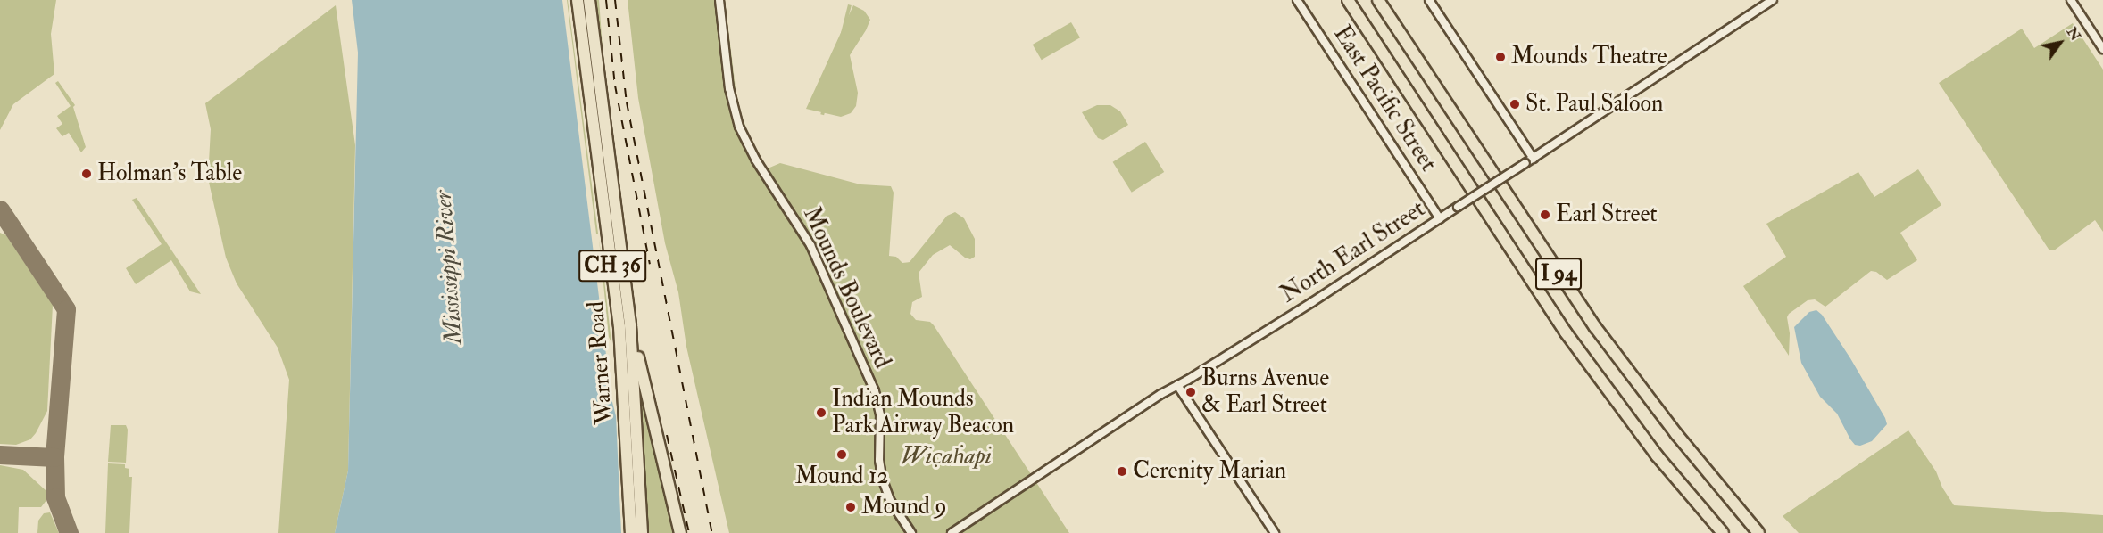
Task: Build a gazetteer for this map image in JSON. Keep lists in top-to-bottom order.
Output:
{
  "streets": {
    "highway": ["CH 36", "I 94", "Warner Road"],
    "street": ["East Pacific Street", "North Earl Street", "Mounds Boulevard"]
  },
  "crossings": [
    ["East Pacific Street", "North Earl Street"]
  ],
  "water": ["Mississippi River"],
  "parks": ["Wic̣aḣapi"],
  "places": [
    "Mounds Theatre",
    "St. Paul Saloon",
    "Holman's Table",
    "Earl Street",
    "Burns Avenue & Earl Street",
    "Indian Mounds Park Airway Beacon",
    "Mound 12",
    "Cerenity Marian",
    "Mound 9"
  ],
  "north": "top right"
}
